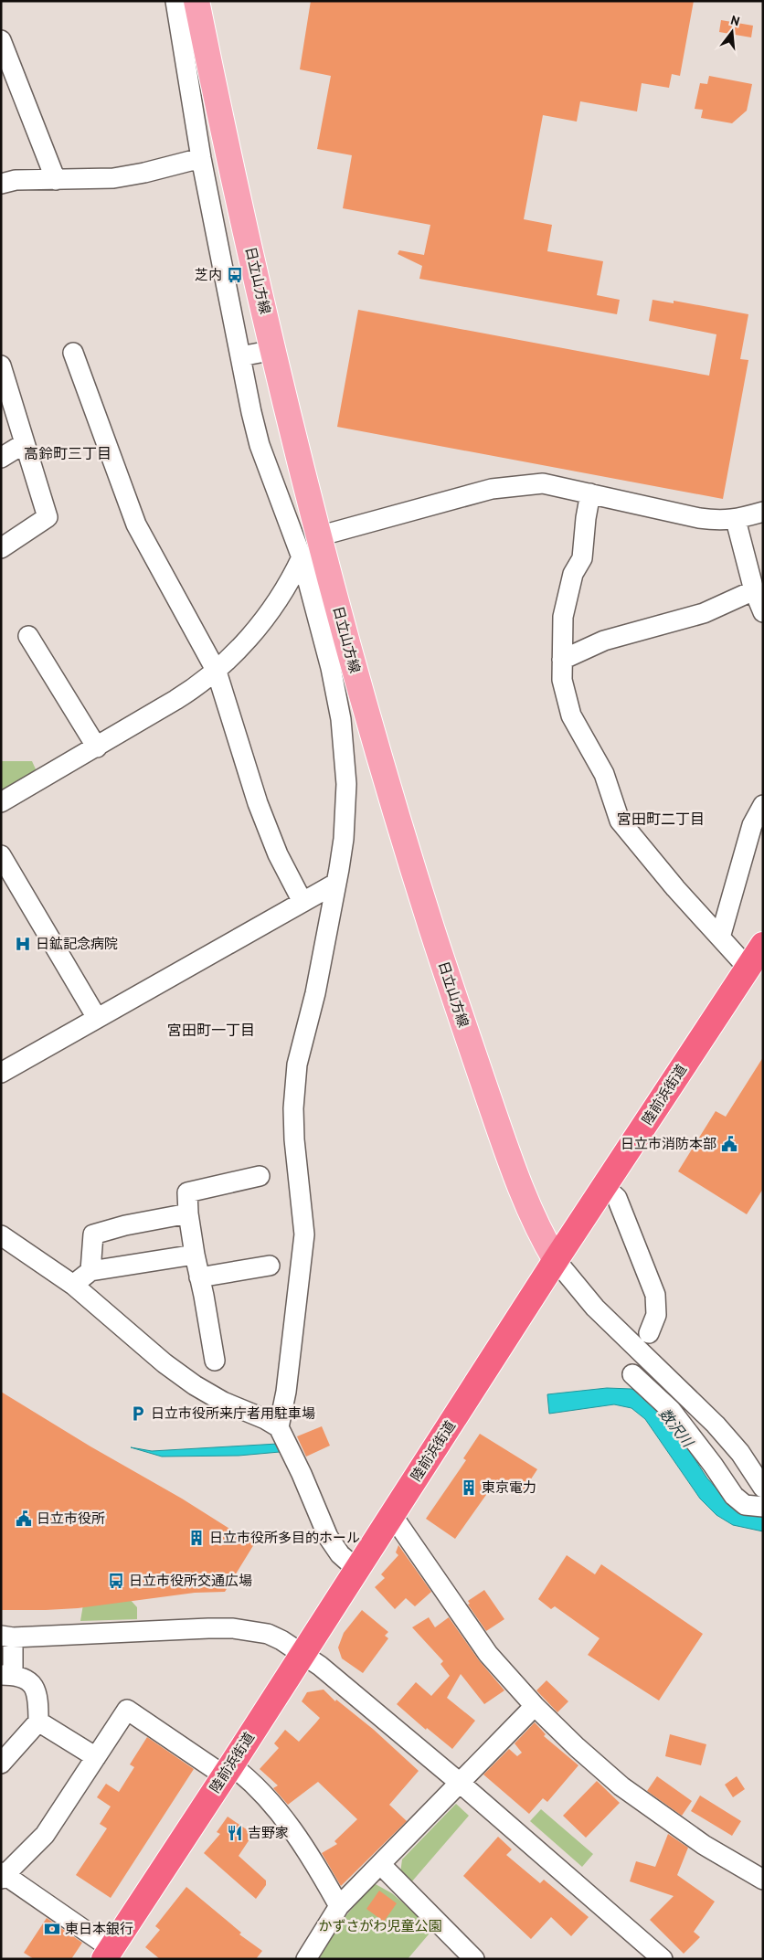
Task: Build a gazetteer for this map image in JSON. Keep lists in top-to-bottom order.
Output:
{
  "streets": {
    "highway": ["陸前浜街道"],
    "main road": ["日立山方線"]
  },
  "crossings": [
    ["日立山方線", "陸前浜街道"]
  ],
  "districts": ["高鈴町三丁目", "宮田町二丁目", "宮田町一丁目"],
  "water": ["数沢川"],
  "parks": ["かずさがわ児童公園"],
  "places": {
    "bus stop": ["芝内", "日立市役所交通広場"],
    "hospital": ["日鉱記念病院"],
    "public building": ["日立市消防本部", "日立市役所"],
    "parking": ["日立市役所来庁者用駐車場"],
    "building": ["東京電力", "日立市役所多目的ホール"],
    "restaurant": ["吉野家"],
    "bank": ["東日本銀行"]
  },
  "north": "top"
}
